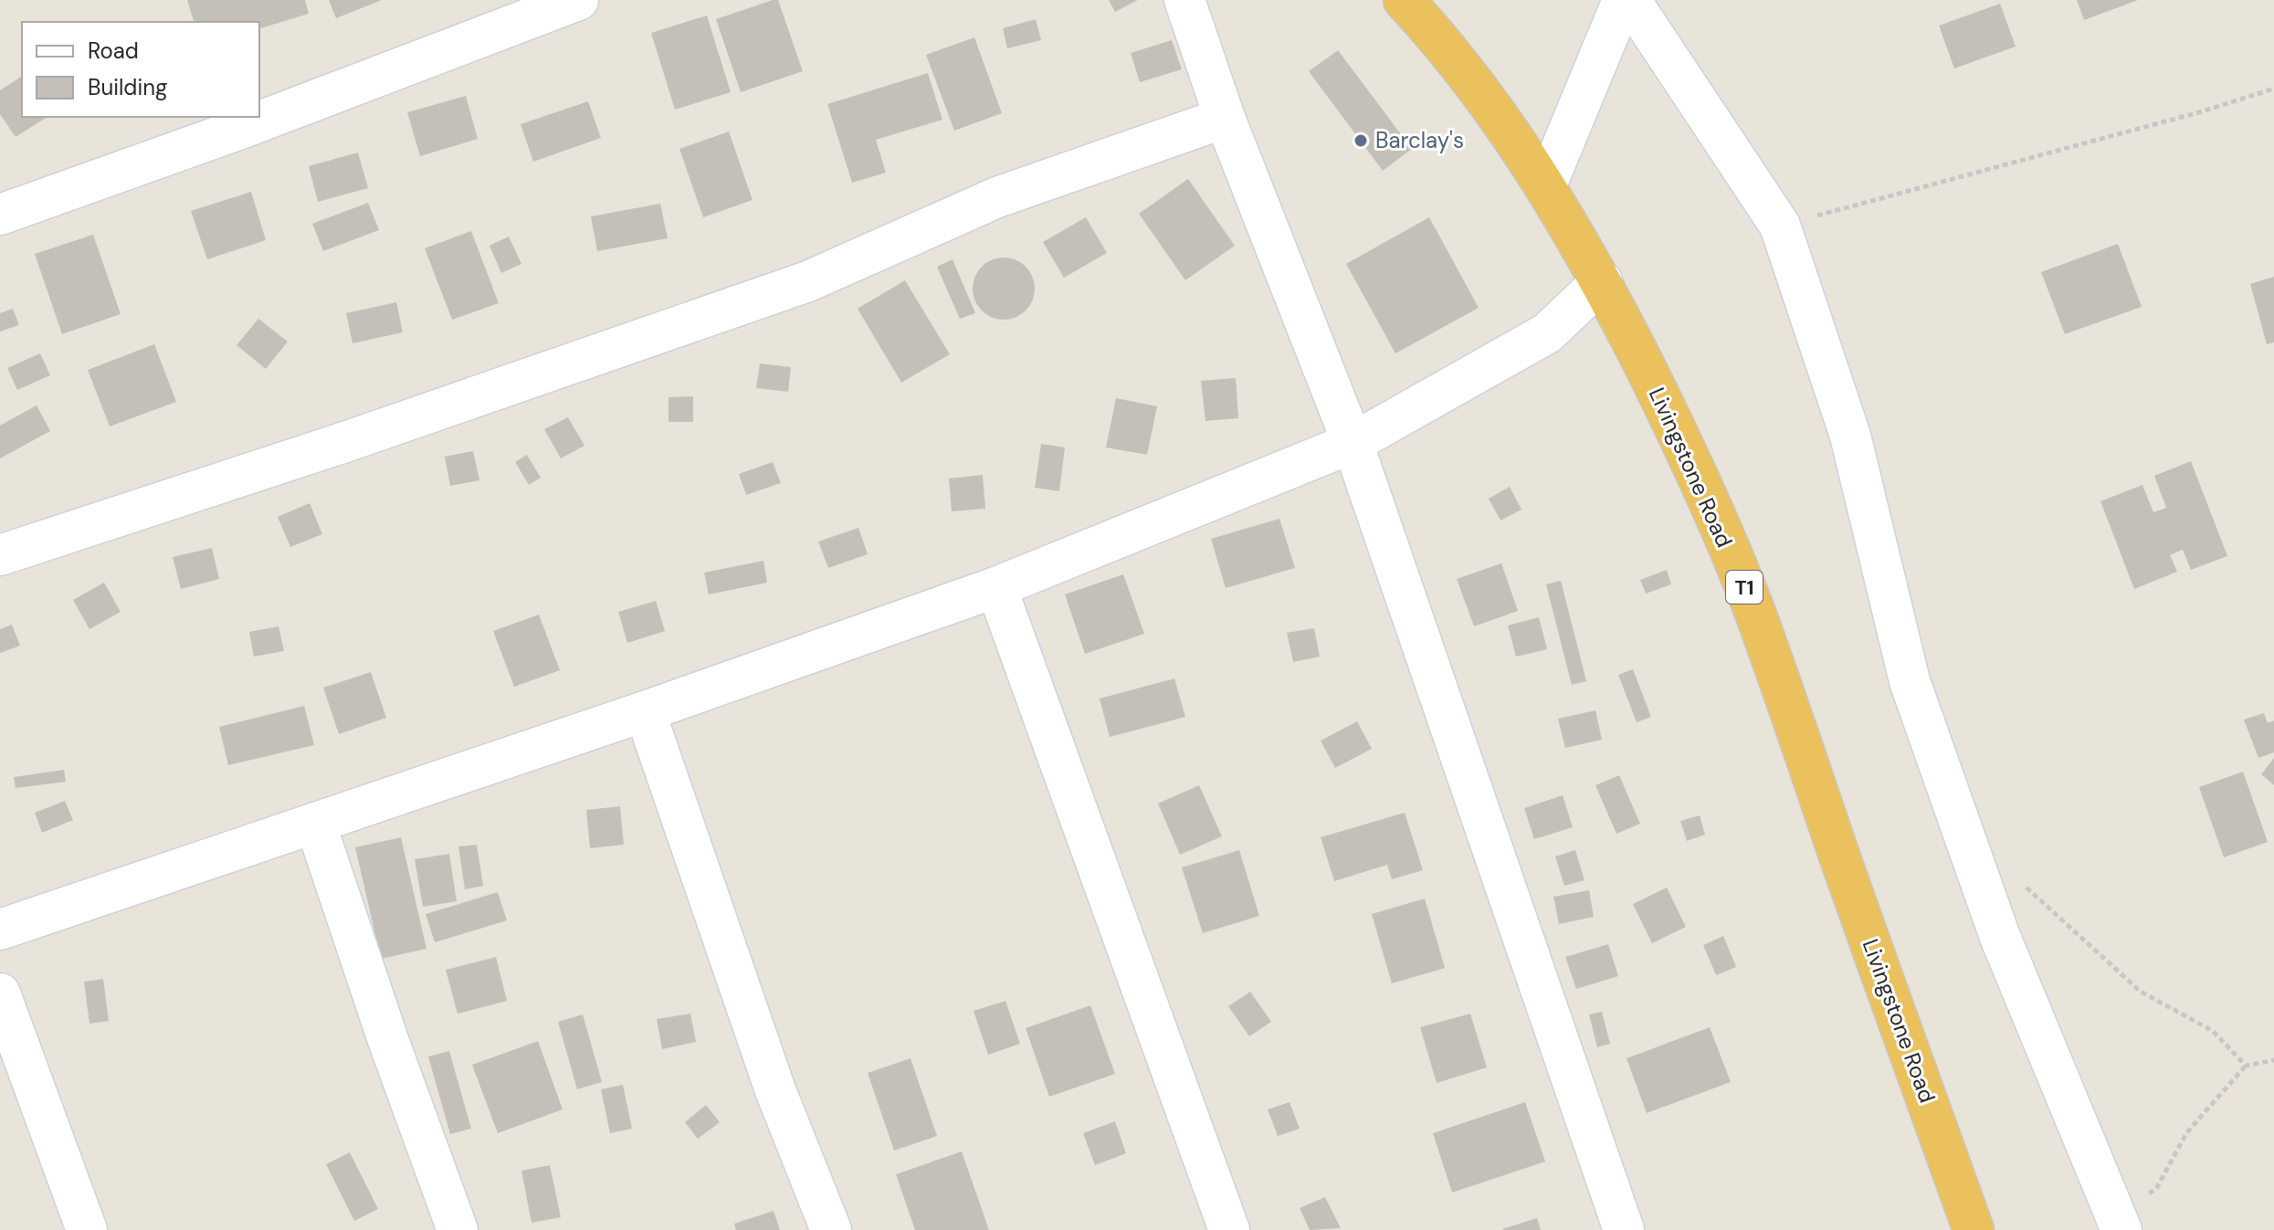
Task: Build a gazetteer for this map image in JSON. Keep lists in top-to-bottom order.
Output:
{
  "streets": {
    "highway": ["Livingstone Road", "T1"]
  },
  "places": ["Barclay's"],
  "legend": ["Road", "Building"]
}
